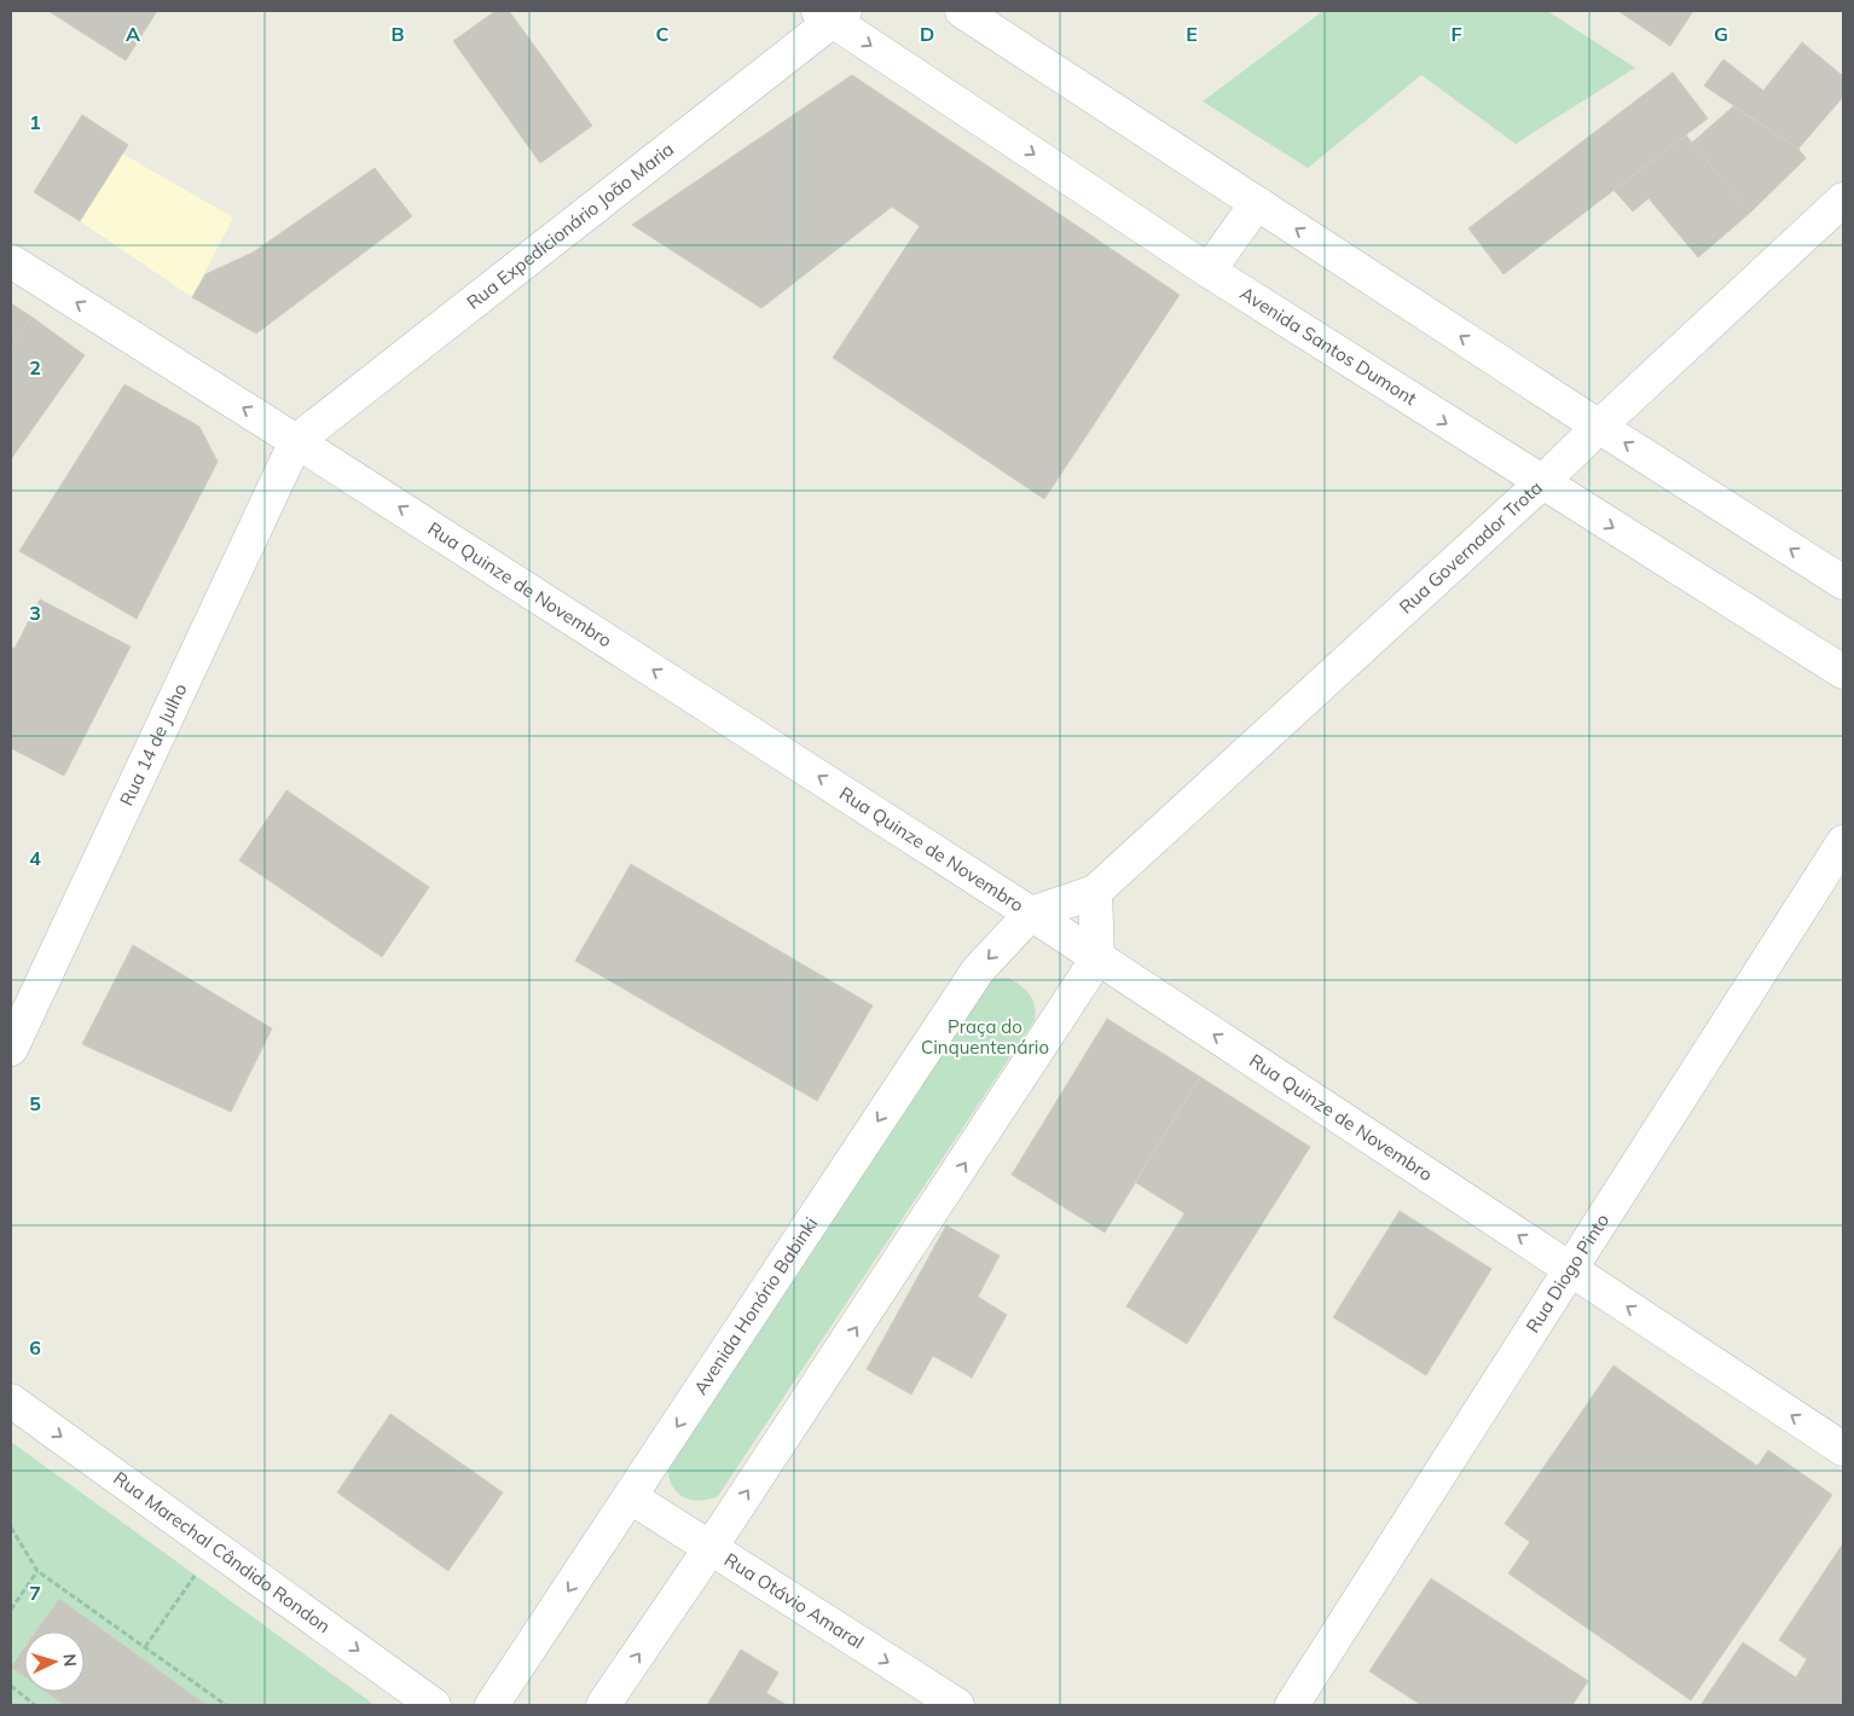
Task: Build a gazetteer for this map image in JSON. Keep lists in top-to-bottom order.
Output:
{
  "streets": {
    "street": [
      "Rua Expedicionário João Maria",
      "Avenida Santos Dumont",
      "Rua Governador Trota",
      "Rua Quinze de Novembro",
      "Rua 14 de Julho",
      "Rua Diogo Pinto",
      "Avenida Honório Babinki",
      "Rua Marechal Cândido Rondon",
      "Rua Otávio Amaral"
    ]
  },
  "crossings": [
    ["Rua Expedicionário João Maria", "Avenida Santos Dumont"],
    ["Rua Expedicionário João Maria", "Rua Quinze de Novembro"],
    ["Rua Expedicionário João Maria", "Rua 14 de Julho"],
    ["Avenida Santos Dumont", "Rua Governador Trota"],
    ["Rua Governador Trota", "Rua Quinze de Novembro"],
    ["Rua Governador Trota", "Avenida Honório Babinki"],
    ["Rua Quinze de Novembro", "Rua 14 de Julho"],
    ["Rua Quinze de Novembro", "Rua Diogo Pinto"],
    ["Rua Quinze de Novembro", "Avenida Honório Babinki"],
    ["Avenida Honório Babinki", "Rua Otávio Amaral"]
  ],
  "one_way": ["Rua Quinze de Novembro", "Rua Marechal Cândido Rondon", "Rua Otávio Amaral"],
  "parks": ["Praça do Cinquentenário"],
  "north": "right",
  "grid": {
    "columns": [
      "A",
      "B",
      "C",
      "D",
      "E",
      "F",
      "G"
    ],
    "rows": [
      "1",
      "2",
      "3",
      "4",
      "5",
      "6",
      "7"
    ]
  }
}
